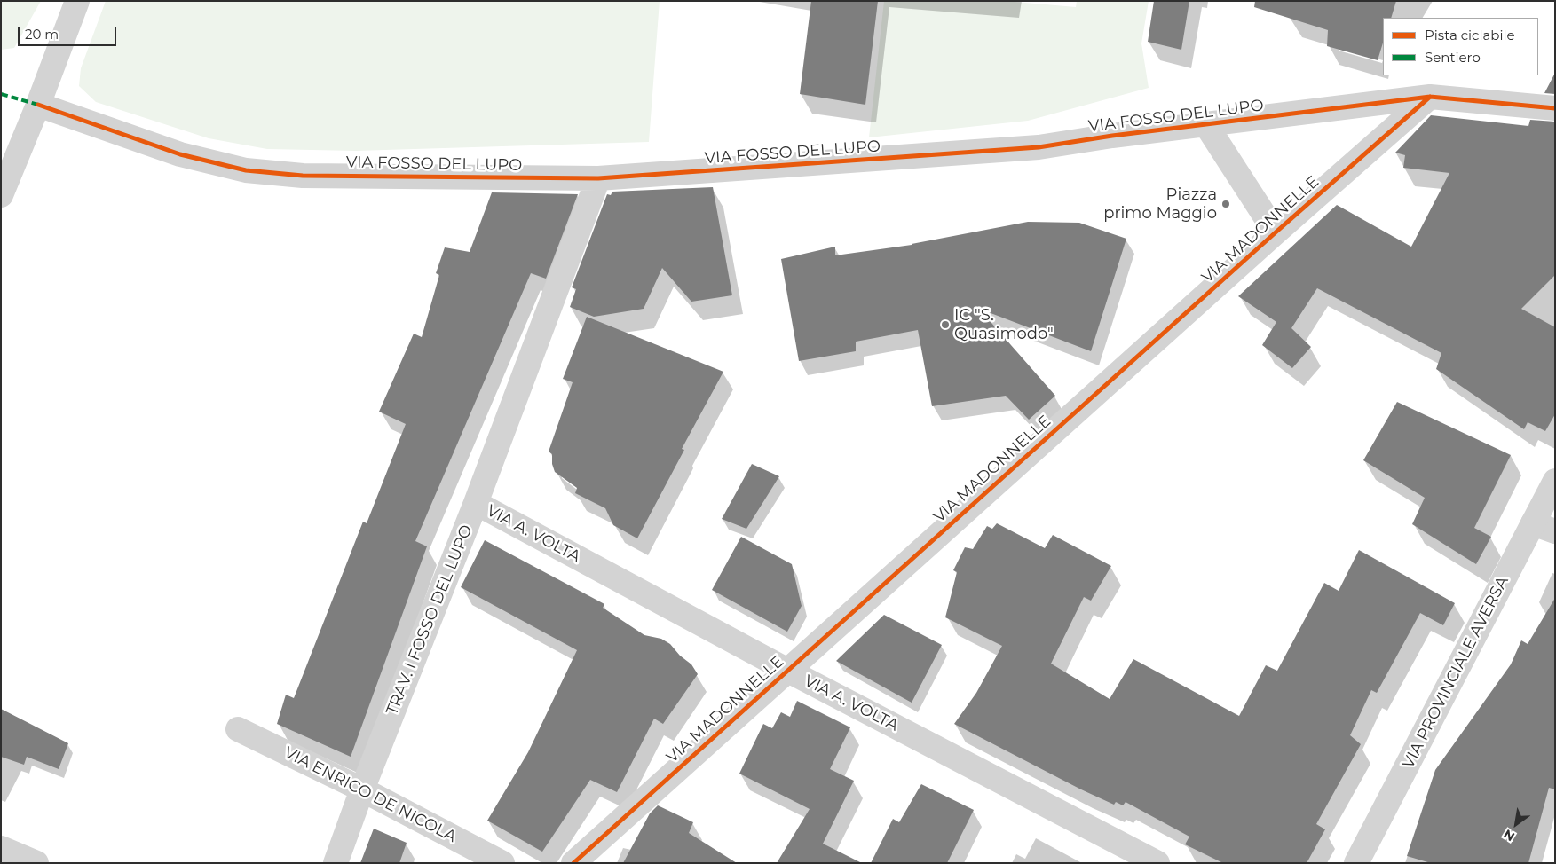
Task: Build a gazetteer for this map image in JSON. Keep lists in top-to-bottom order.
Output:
{
  "streets": {
    "street": [
      "VIA FOSSO DEL LUPO",
      "VIA MADONNELLE",
      "VIA A. VOLTA",
      "TRAV. I FOSSO DEL LUPO",
      "VIA PROVINCIALE AVERSA",
      "VIA ENRICO DE NICOLA"
    ]
  },
  "crossings": [
    ["VIA FOSSO DEL LUPO", "VIA MADONNELLE"],
    ["VIA FOSSO DEL LUPO", "TRAV. I FOSSO DEL LUPO"],
    ["VIA MADONNELLE", "VIA A. VOLTA"],
    ["VIA A. VOLTA", "TRAV. I FOSSO DEL LUPO"],
    ["TRAV. I FOSSO DEL LUPO", "VIA ENRICO DE NICOLA"]
  ],
  "places": ["Piazza primo Maggio", "IC \"S. Quasimodo\""],
  "legend": ["Pista ciclabile", "Sentiero"],
  "scale_bar": "20 m",
  "north": "bottom left"
}
